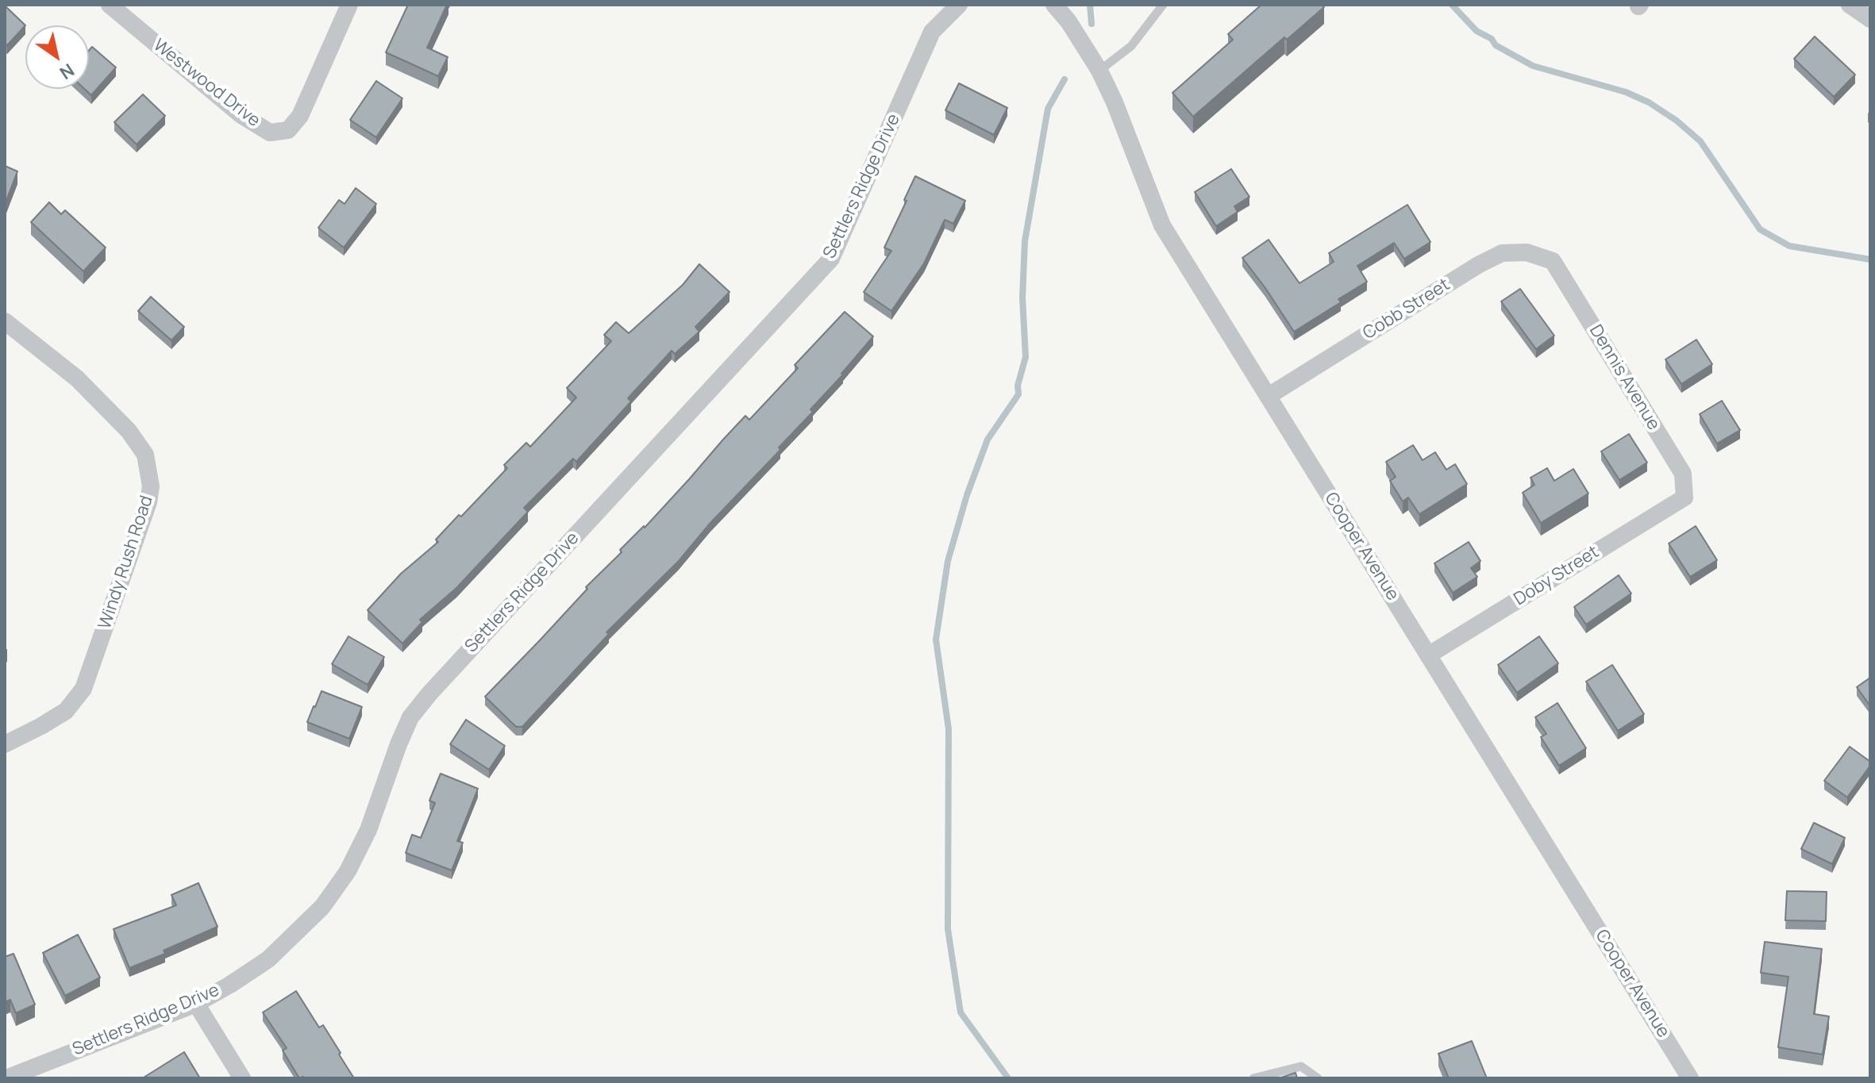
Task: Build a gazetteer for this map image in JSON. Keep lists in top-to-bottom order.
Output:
{
  "streets": {
    "street": [
      "Westwood Drive",
      "Settlers Ridge Drive",
      "Cobb Street",
      "Dennis Avenue",
      "Cooper Avenue",
      "Windy Rush Road",
      "Doby Street"
    ]
  },
  "crossings": [
    ["Cobb Street", "Dennis Avenue"],
    ["Cobb Street", "Cooper Avenue"],
    ["Dennis Avenue", "Doby Street"],
    ["Cooper Avenue", "Doby Street"]
  ],
  "north": "bottom right"
}
